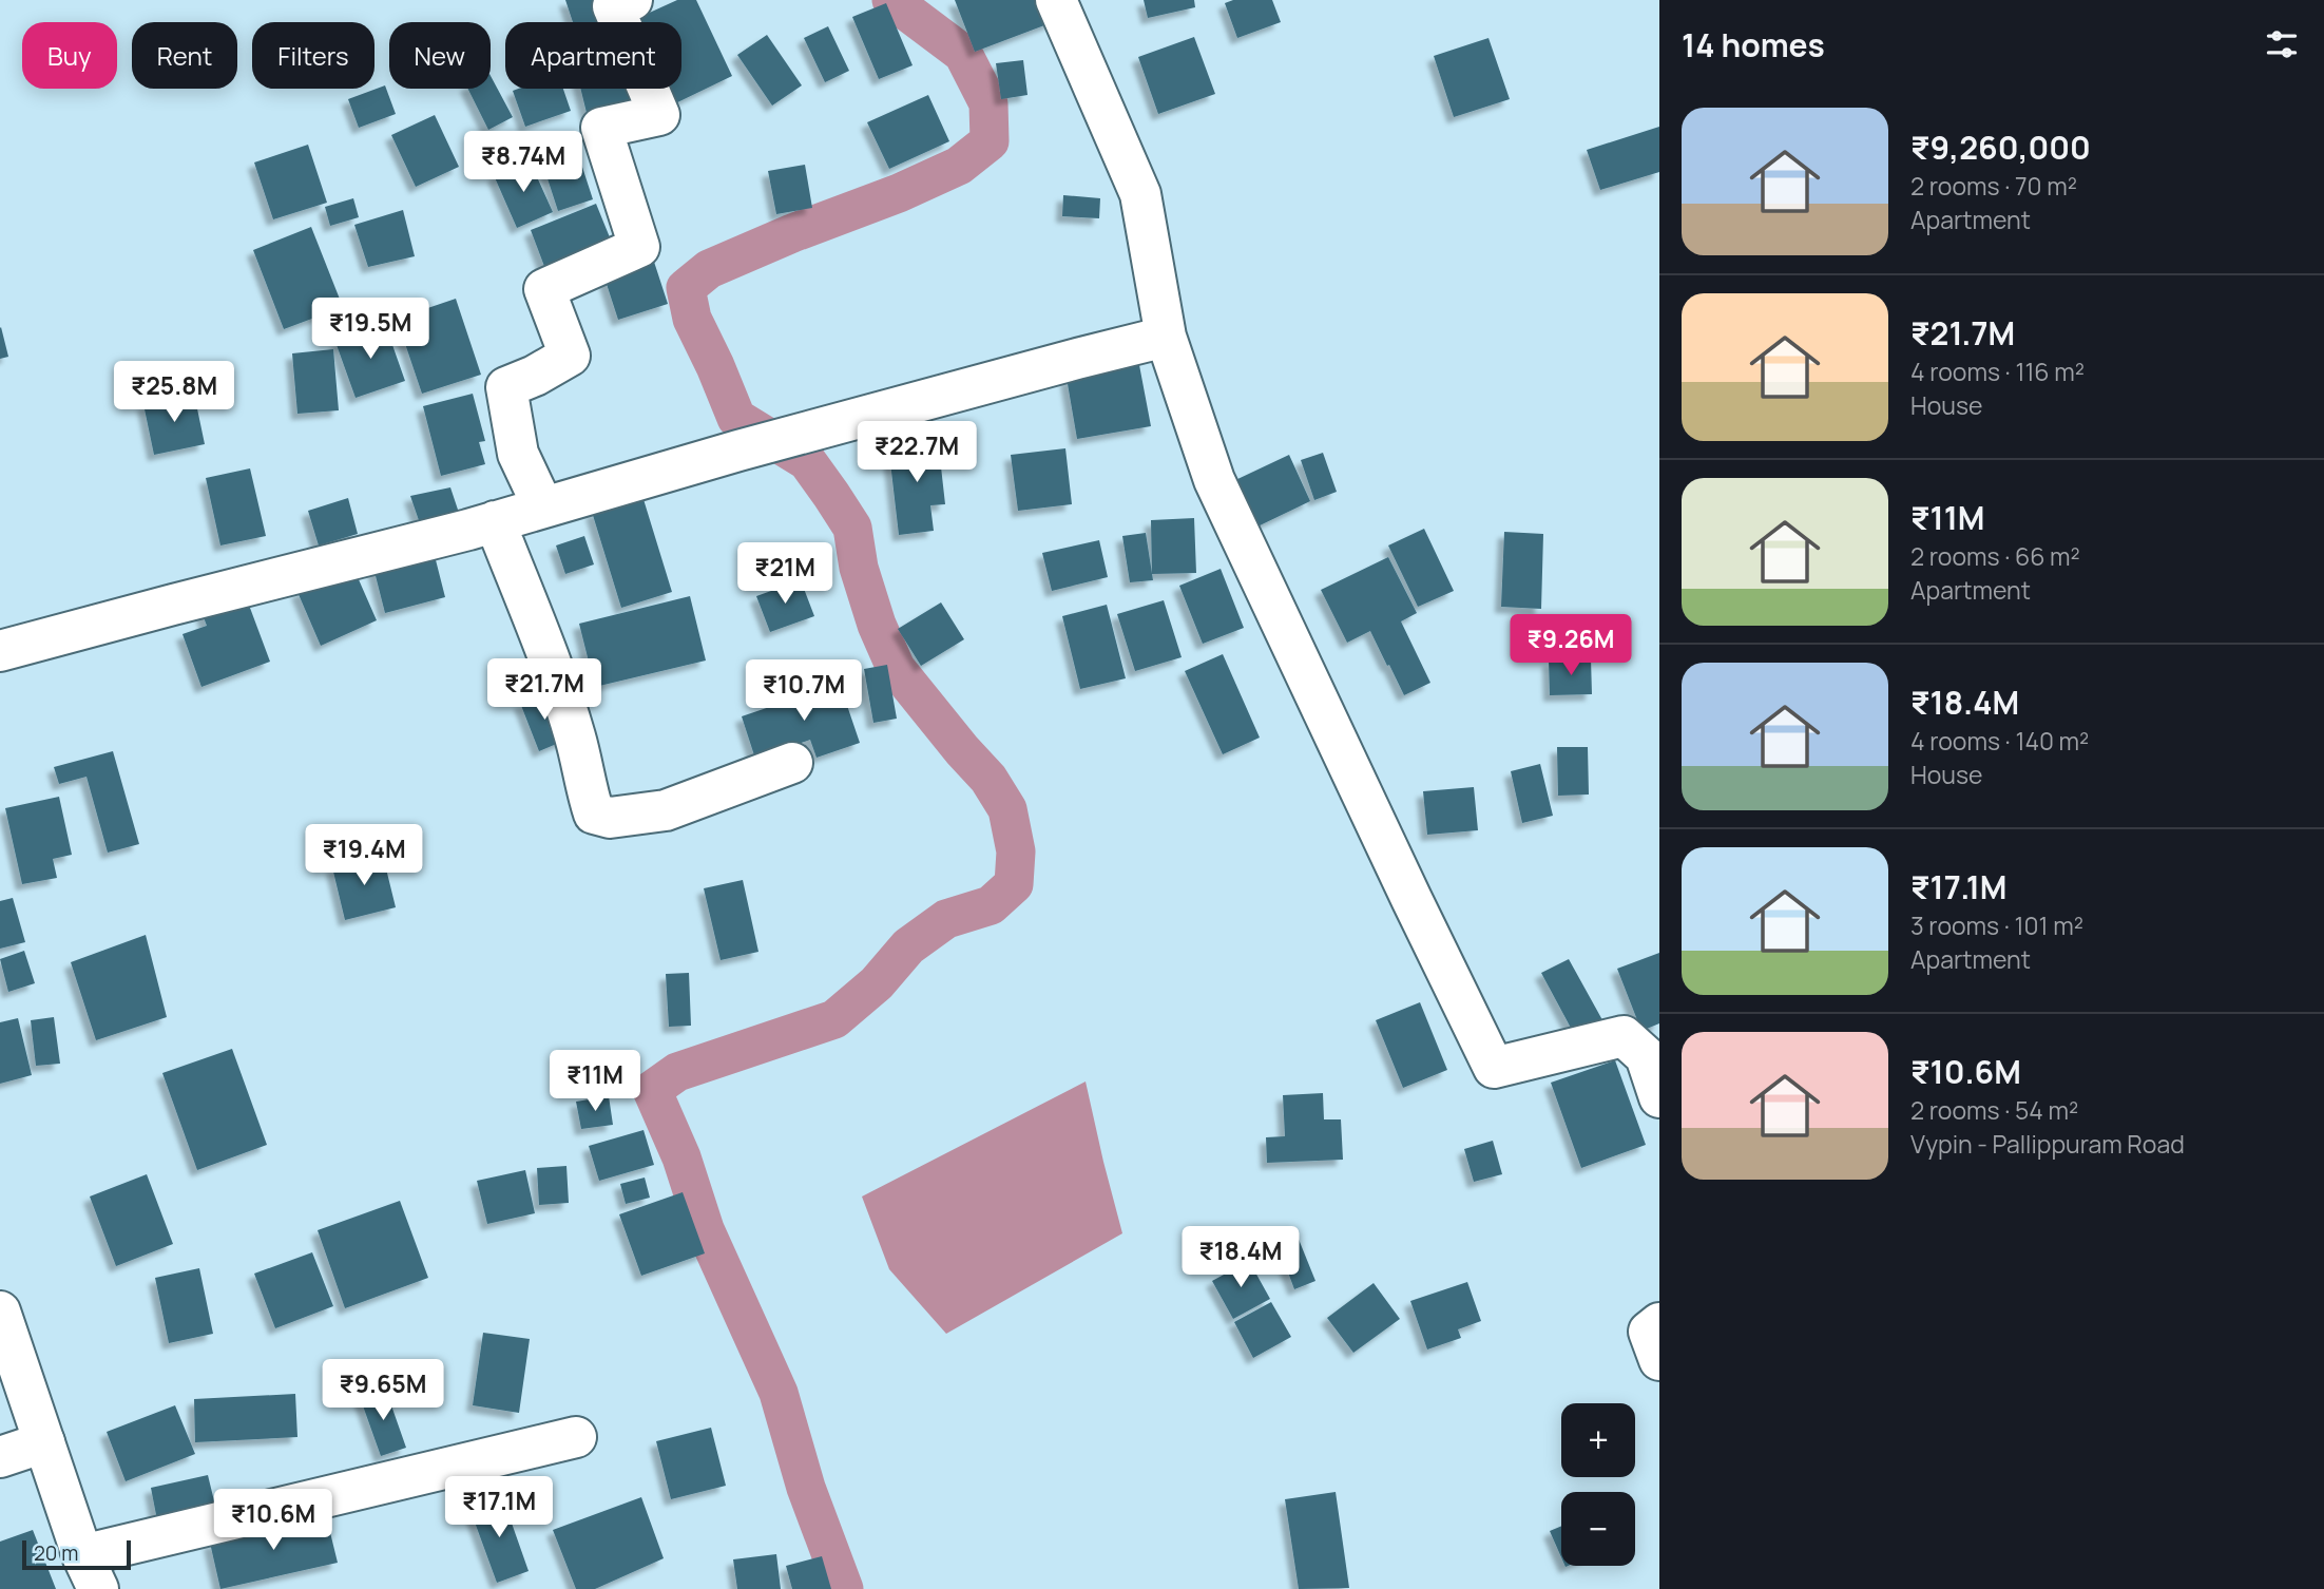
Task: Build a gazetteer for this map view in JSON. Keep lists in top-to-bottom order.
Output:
{
  "scale_bar": "20 m",
  "page": {
    "heading": "14 homes",
    "chip": [
      "Buy",
      "Rent",
      "Filters",
      "New",
      "Apartment"
    ],
    "list": [
      {
        "name": "₹9,260,000",
        "note": "2 rooms · 70 m² · Apartment"
      },
      {
        "name": "₹21.7M",
        "note": "4 rooms · 116 m² · House"
      },
      {
        "name": "₹11M",
        "note": "2 rooms · 66 m² · Apartment"
      },
      {
        "name": "₹18.4M",
        "note": "4 rooms · 140 m² · House"
      },
      {
        "name": "₹17.1M",
        "note": "3 rooms · 101 m² · Apartment"
      },
      {
        "name": "₹10.6M",
        "note": "2 rooms · 54 m² · Vypin - Pallippuram Road"
      }
    ],
    "price": [
      "₹8.74M",
      "₹19.5M",
      "₹25.8M",
      "₹22.7M",
      "₹21M",
      "₹9.26M",
      "₹21.7M",
      "₹10.7M",
      "₹19.4M",
      "₹11M",
      "₹18.4M",
      "₹9.65M",
      "₹17.1M",
      "₹10.6M"
    ],
    "map_buttons": ["+", "−"],
    "scale": "20 m"
  }
}
